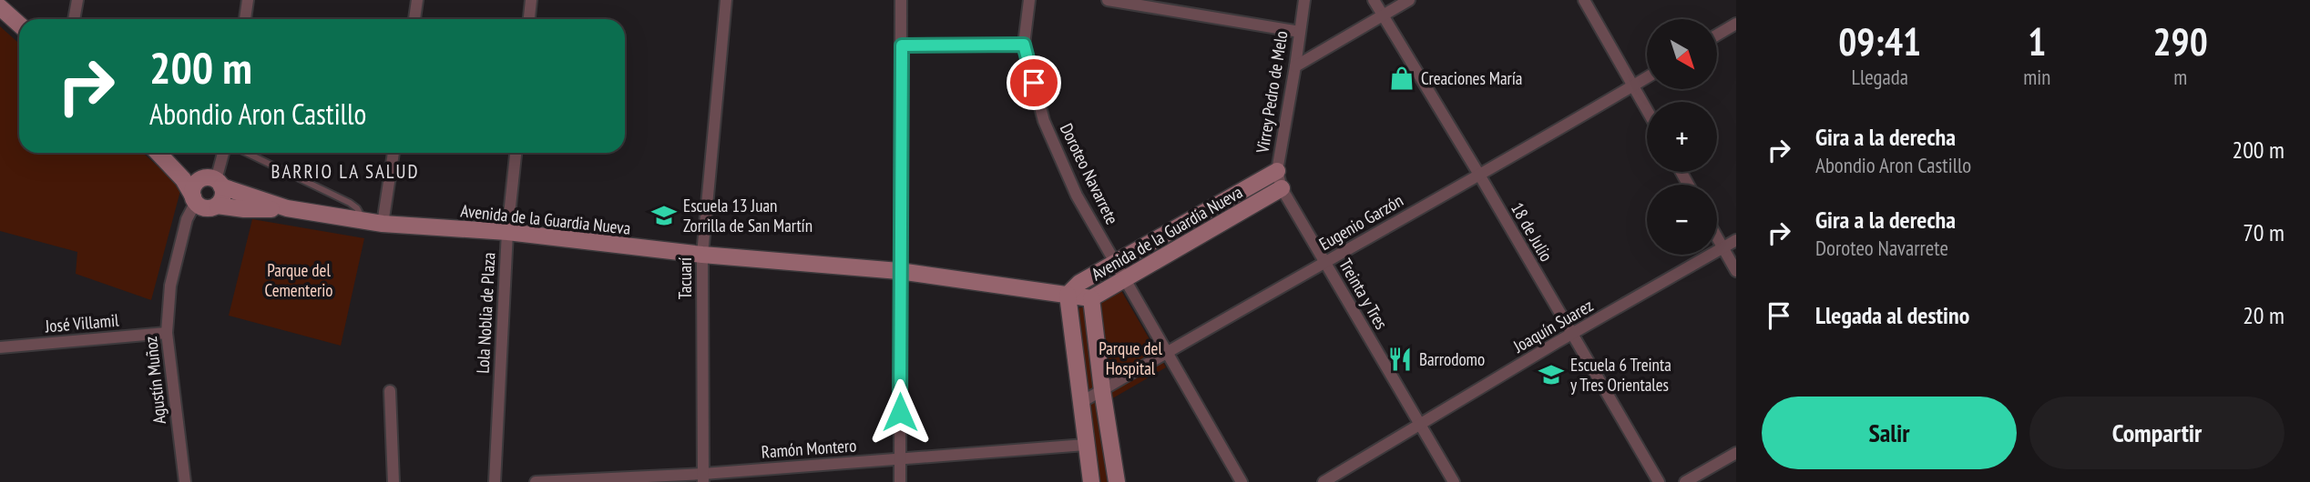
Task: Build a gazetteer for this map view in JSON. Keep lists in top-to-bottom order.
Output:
{
  "streets": {
    "street": [
      "Virrey Pedro de Melo",
      "Doroteo Navarrete",
      "Avenida de la Guardia Nueva",
      "Eugenio Garzón",
      "18 de Julio",
      "Tacuarí",
      "Treinta y Tres",
      "Lola Noblia de Plaza",
      "José Villamil",
      "Joaquín Suarez",
      "Agustín Muñoz",
      "Ramón Montero"
    ]
  },
  "crossings": [
    ["Virrey Pedro de Melo", "Avenida de la Guardia Nueva"],
    ["Virrey Pedro de Melo", "Treinta y Tres"],
    ["Doroteo Navarrete", "Avenida de la Guardia Nueva"],
    ["Doroteo Navarrete", "Eugenio Garzón"],
    ["Avenida de la Guardia Nueva", "Tacuarí"],
    ["Avenida de la Guardia Nueva", "Treinta y Tres"],
    ["Avenida de la Guardia Nueva", "Lola Noblia de Plaza"],
    ["Avenida de la Guardia Nueva", "Agustín Muñoz"],
    ["Eugenio Garzón", "18 de Julio"],
    ["Eugenio Garzón", "Treinta y Tres"],
    ["18 de Julio", "Joaquín Suarez"],
    ["Tacuarí", "Ramón Montero"],
    ["Treinta y Tres", "Joaquín Suarez"],
    ["José Villamil", "Agustín Muñoz"]
  ],
  "districts": ["BARRIO LA SALUD"],
  "parks": ["Parque del Cementerio", "Parque del Hospital"],
  "places": {
    "shop": ["Creaciones María"],
    "school or university": ["Escuela 13 Juan Zorrilla de San Martín", "Escuela 6 Treinta y Tres Orientales"],
    "restaurant": ["Barrodomo"]
  },
  "north": "bottom right",
  "page": {
    "eta": [
      "09:41",
      "Llegada",
      "1",
      "min",
      "290",
      "m"
    ],
    "map_buttons": ["+", "−"],
    "turn": ["200 m", "Abondio Aron Castillo"],
    "list": [
      {
        "name": "Gira a la derecha",
        "note": "Abondio Aron Castillo",
        "value": "200 m"
      },
      {
        "name": "Gira a la derecha",
        "note": "Doroteo Navarrete",
        "value": "70 m"
      },
      {
        "name": "Llegada al destino",
        "value": "20 m"
      }
    ],
    "buttons": ["Salir", "Compartir"]
  }
}
